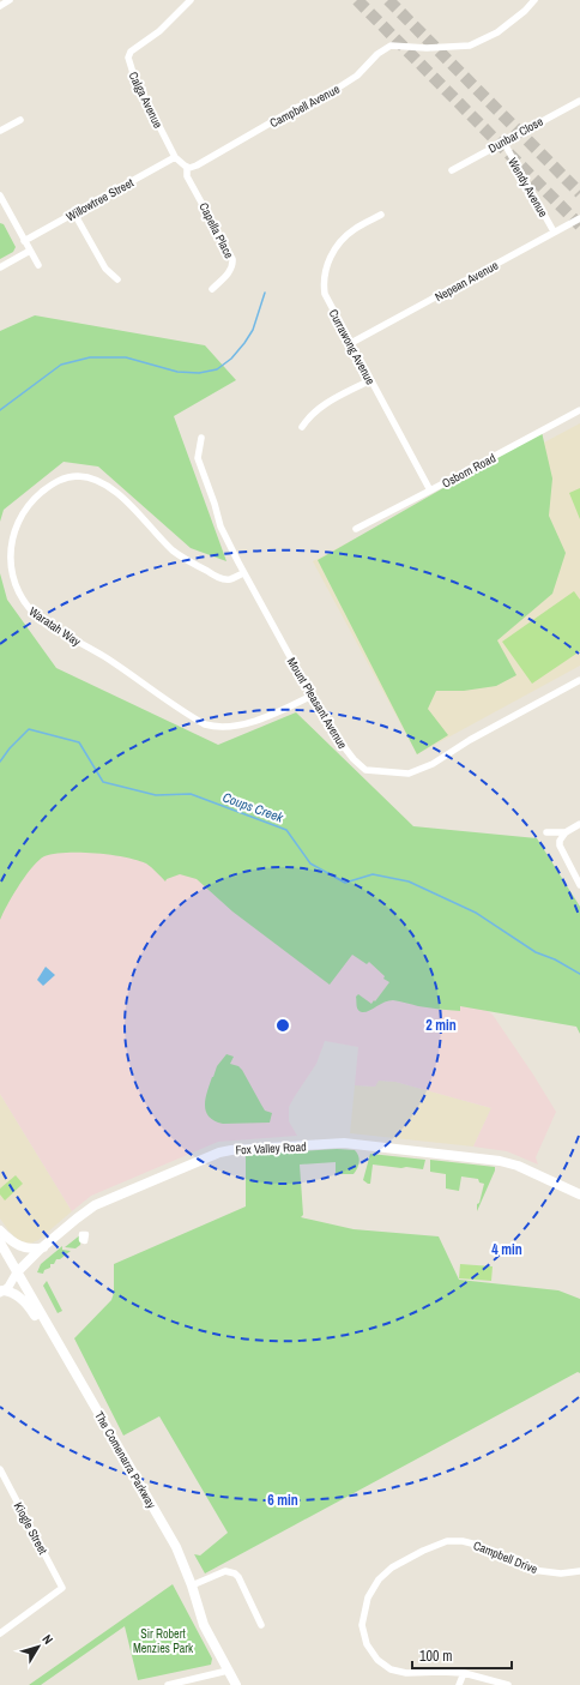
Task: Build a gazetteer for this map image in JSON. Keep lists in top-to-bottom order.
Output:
{
  "streets": {
    "main road": ["Fox Valley Road", "The Comenarra Parkway"],
    "street": [
      "Calga Avenue",
      "Campbell Avenue",
      "Dunbar Close",
      "Wendy Avenue",
      "Willowtree Street",
      "Capella Place",
      "Nepean Avenue",
      "Currawong Avenue",
      "Osborn Road",
      "Waratah Way",
      "Mount Pleasant Avenue",
      "Kiogle Street",
      "Campbell Drive"
    ]
  },
  "crossings": [
    ["Calga Avenue", "Willowtree Street"],
    ["Campbell Avenue", "Capella Place"],
    ["Dunbar Close", "Wendy Avenue"],
    ["Wendy Avenue", "Nepean Avenue"],
    ["Nepean Avenue", "Currawong Avenue"],
    ["Currawong Avenue", "Osborn Road"],
    ["Waratah Way", "Mount Pleasant Avenue"],
    ["Fox Valley Road", "The Comenarra Parkway"]
  ],
  "water": ["Coups Creek"],
  "parks": ["Sir Robert Menzies Park"],
  "scale_bar": "100 m",
  "north": "top right",
  "rings": ["2 min", "4 min", "6 min"]
}
